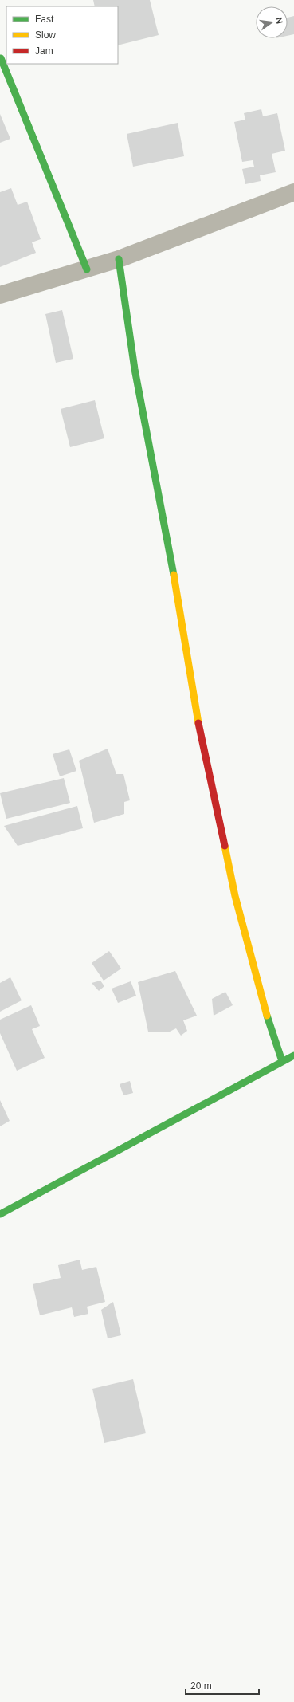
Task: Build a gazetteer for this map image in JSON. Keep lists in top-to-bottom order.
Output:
{
  "legend": ["Fast", "Slow", "Jam"],
  "scale_bar": "20 m",
  "north": "right"
}
